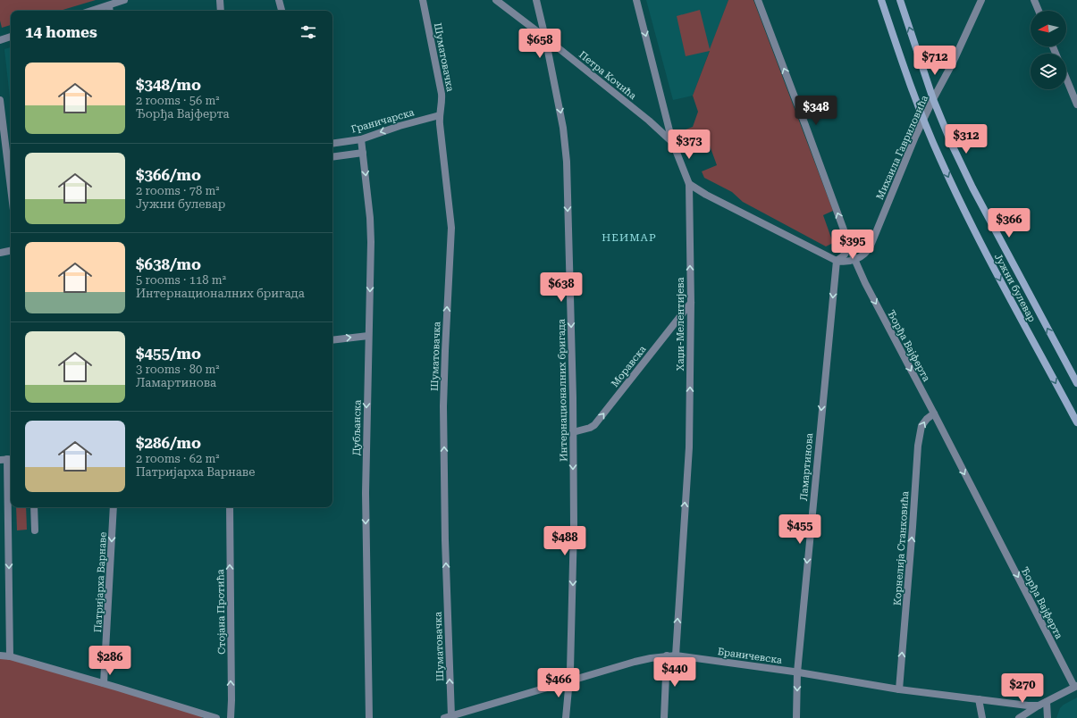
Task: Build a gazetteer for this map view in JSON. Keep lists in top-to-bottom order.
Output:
{
  "streets": {
    "main road": ["Јужни булевар"],
    "street": [
      "Шуматовачка",
      "Петра Кочића",
      "Граничарска",
      "Михаила Гавриловића",
      "Хаџи-Мелентијева",
      "Ђорђа Вајферта",
      "Моравска",
      "Интернационалних бригада",
      "Дубљанска",
      "Ламартинова",
      "Корнелија Станковића",
      "Патријарха Варнаве",
      "Стојана Протића",
      "Браничевска"
    ]
  },
  "crossings": [
    ["Шуматовачка", "Граничарска"],
    ["Шуматовачка", "Браничевска"],
    ["Петра Кочића", "Хаџи-Мелентијева"],
    ["Петра Кочића", "Интернационалних бригада"],
    ["Граничарска", "Дубљанска"],
    ["Михаила Гавриловића", "Јужни булевар"],
    ["Михаила Гавриловића", "Ђорђа Вајферта"],
    ["Хаџи-Мелентијева", "Моравска"],
    ["Хаџи-Мелентијева", "Браничевска"],
    ["Ђорђа Вајферта", "Корнелија Станковића"],
    ["Моравска", "Интернационалних бригада"],
    ["Интернационалних бригада", "Браничевска"],
    ["Ламартинова", "Браничевска"],
    ["Корнелија Станковића", "Браничевска"]
  ],
  "one_way": [
    "Шуматовачка",
    "Граничарска",
    "Моравска",
    "Интернационалних бригада",
    "Дубљанска",
    "Ламартинова",
    "Корнелија Станковића",
    "Патријарха Варнаве",
    "Стојана Протића"
  ],
  "districts": ["НЕИМАР"],
  "north": "left",
  "page": {
    "heading": "14 homes",
    "price": [
      "$658",
      "$712",
      "$348",
      "$312",
      "$373",
      "$366",
      "$395",
      "$638",
      "$455",
      "$488",
      "$286",
      "$440",
      "$466",
      "$270"
    ],
    "list": [
      {
        "name": "$348/mo",
        "note": "2 rooms · 56 m² · Ђорђа Вајферта"
      },
      {
        "name": "$366/mo",
        "note": "2 rooms · 78 m² · Јужни булевар"
      },
      {
        "name": "$638/mo",
        "note": "5 rooms · 118 m² · Интернационалних бригада"
      },
      {
        "name": "$455/mo",
        "note": "3 rooms · 80 m² · Ламартинова"
      },
      {
        "name": "$286/mo",
        "note": "2 rooms · 62 m² · Патријарха Варнаве"
      }
    ]
  }
}
